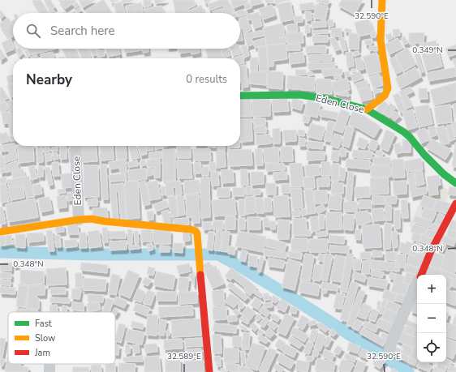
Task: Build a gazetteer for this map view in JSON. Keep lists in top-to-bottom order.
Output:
{
  "streets": {
    "street": ["Eden Close"]
  },
  "legend": ["Fast", "Slow", "Jam"],
  "page": {
    "search": "Search here",
    "heading": ["Nearby", "0 results"],
    "map_buttons": ["+", "−"]
  },
  "coordinates": [
    "32.590°E",
    "0.349°N",
    "0.348°N",
    "32.589°E"
  ]
}
